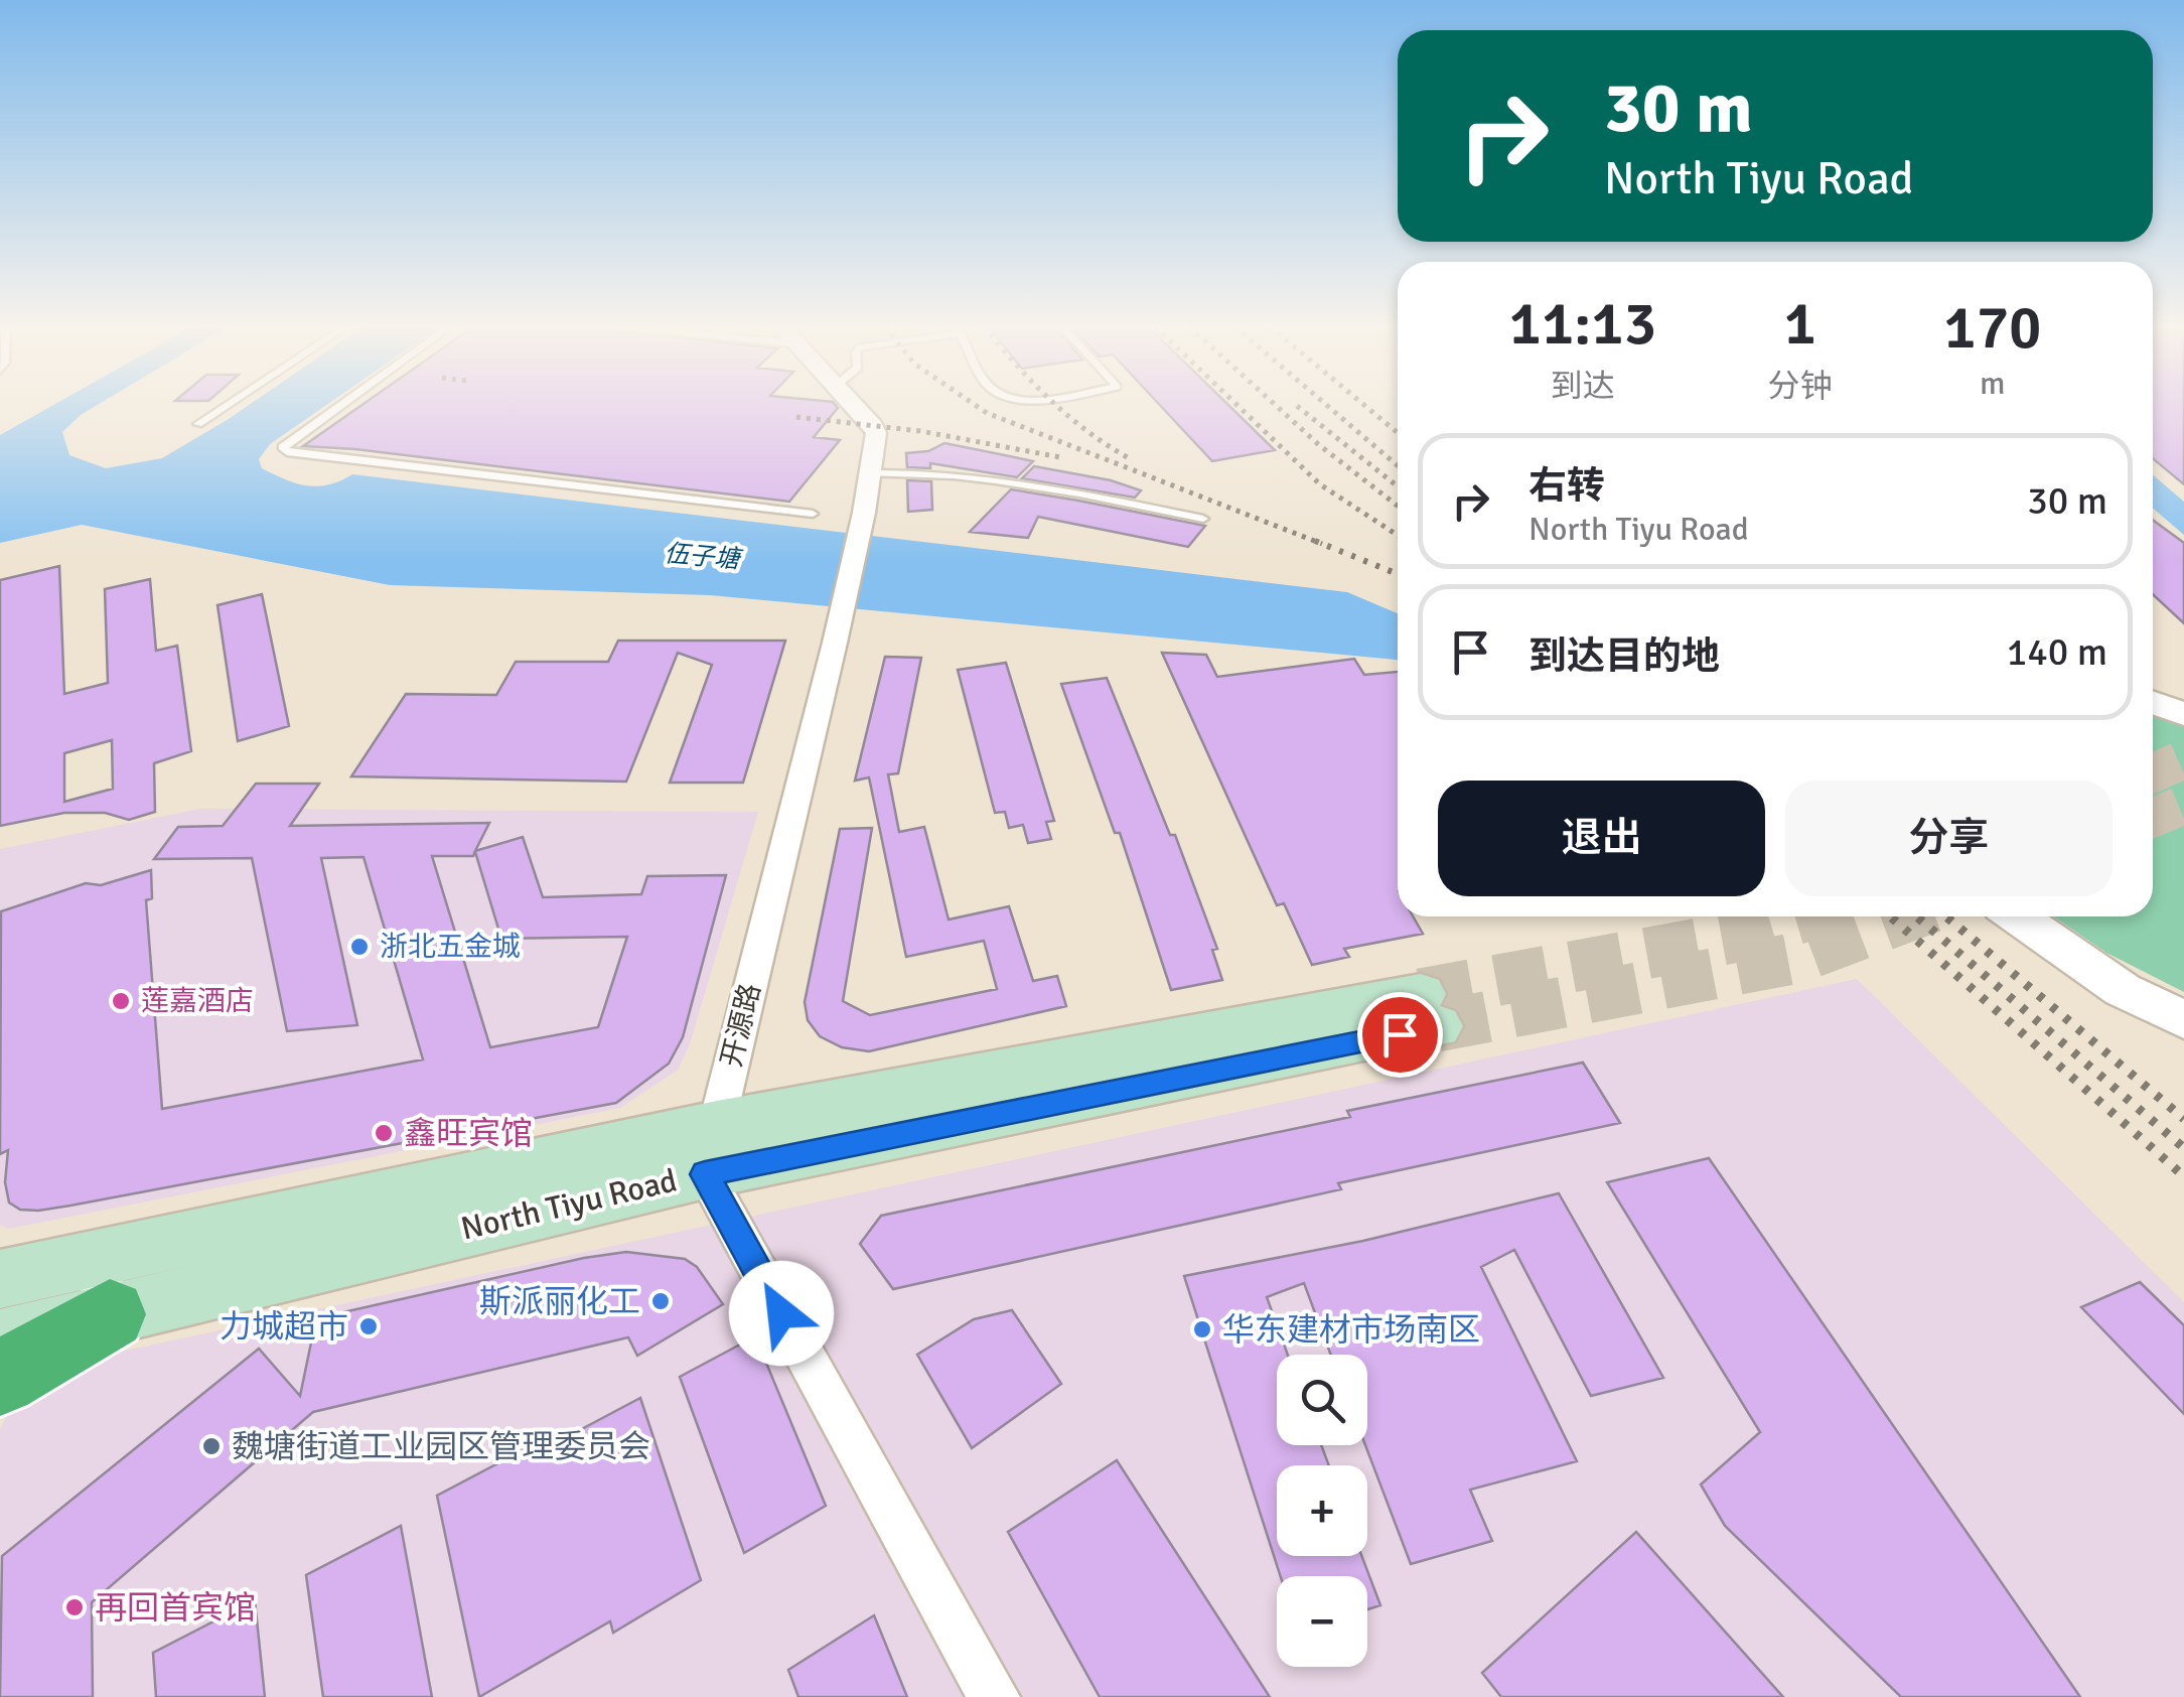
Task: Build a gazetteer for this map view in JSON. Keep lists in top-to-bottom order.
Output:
{
  "streets": {
    "main road": ["North Tiyu Road"],
    "street": ["开源路"]
  },
  "crossings": [
    ["开源路", "North Tiyu Road"]
  ],
  "water": ["伍子塘"],
  "places": [
    "浙北五金城",
    "莲嘉酒店",
    "鑫旺宾馆",
    "斯派丽化工",
    "力城超市",
    "华东建材市场南区",
    "魏塘街道工业园区管理委员会",
    "再回首宾馆"
  ],
  "page": {
    "turn": ["30 m", "North Tiyu Road"],
    "eta": [
      "11:13",
      "到达",
      "1",
      "分钟",
      "170",
      "m"
    ],
    "list": [
      {
        "name": "右转",
        "note": "North Tiyu Road",
        "value": "30 m"
      },
      {
        "name": "到达目的地",
        "value": "140 m"
      }
    ],
    "buttons": ["退出", "分享"],
    "map_buttons": ["+", "−"]
  }
}
